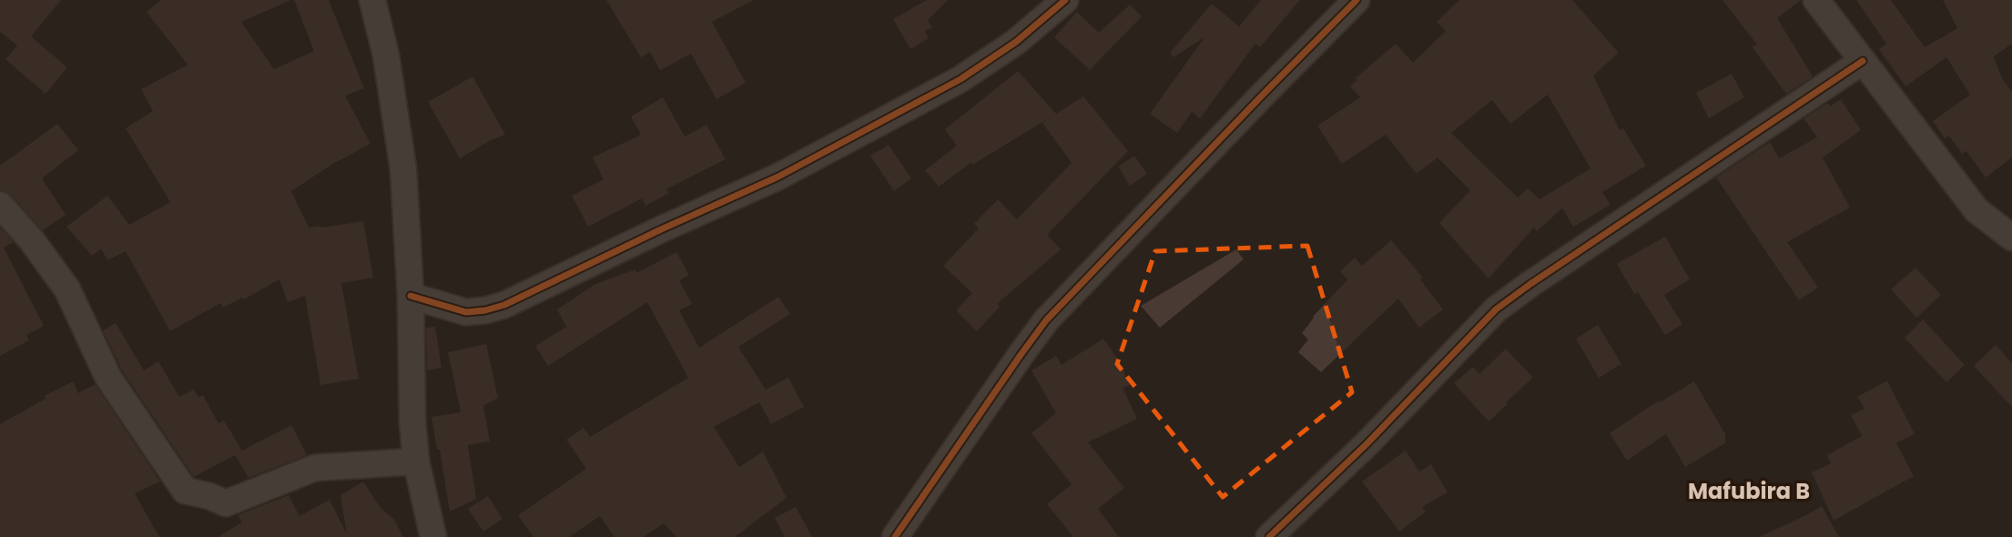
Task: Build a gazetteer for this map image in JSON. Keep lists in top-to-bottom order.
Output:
{
  "districts": ["Mafubira B"]
}
